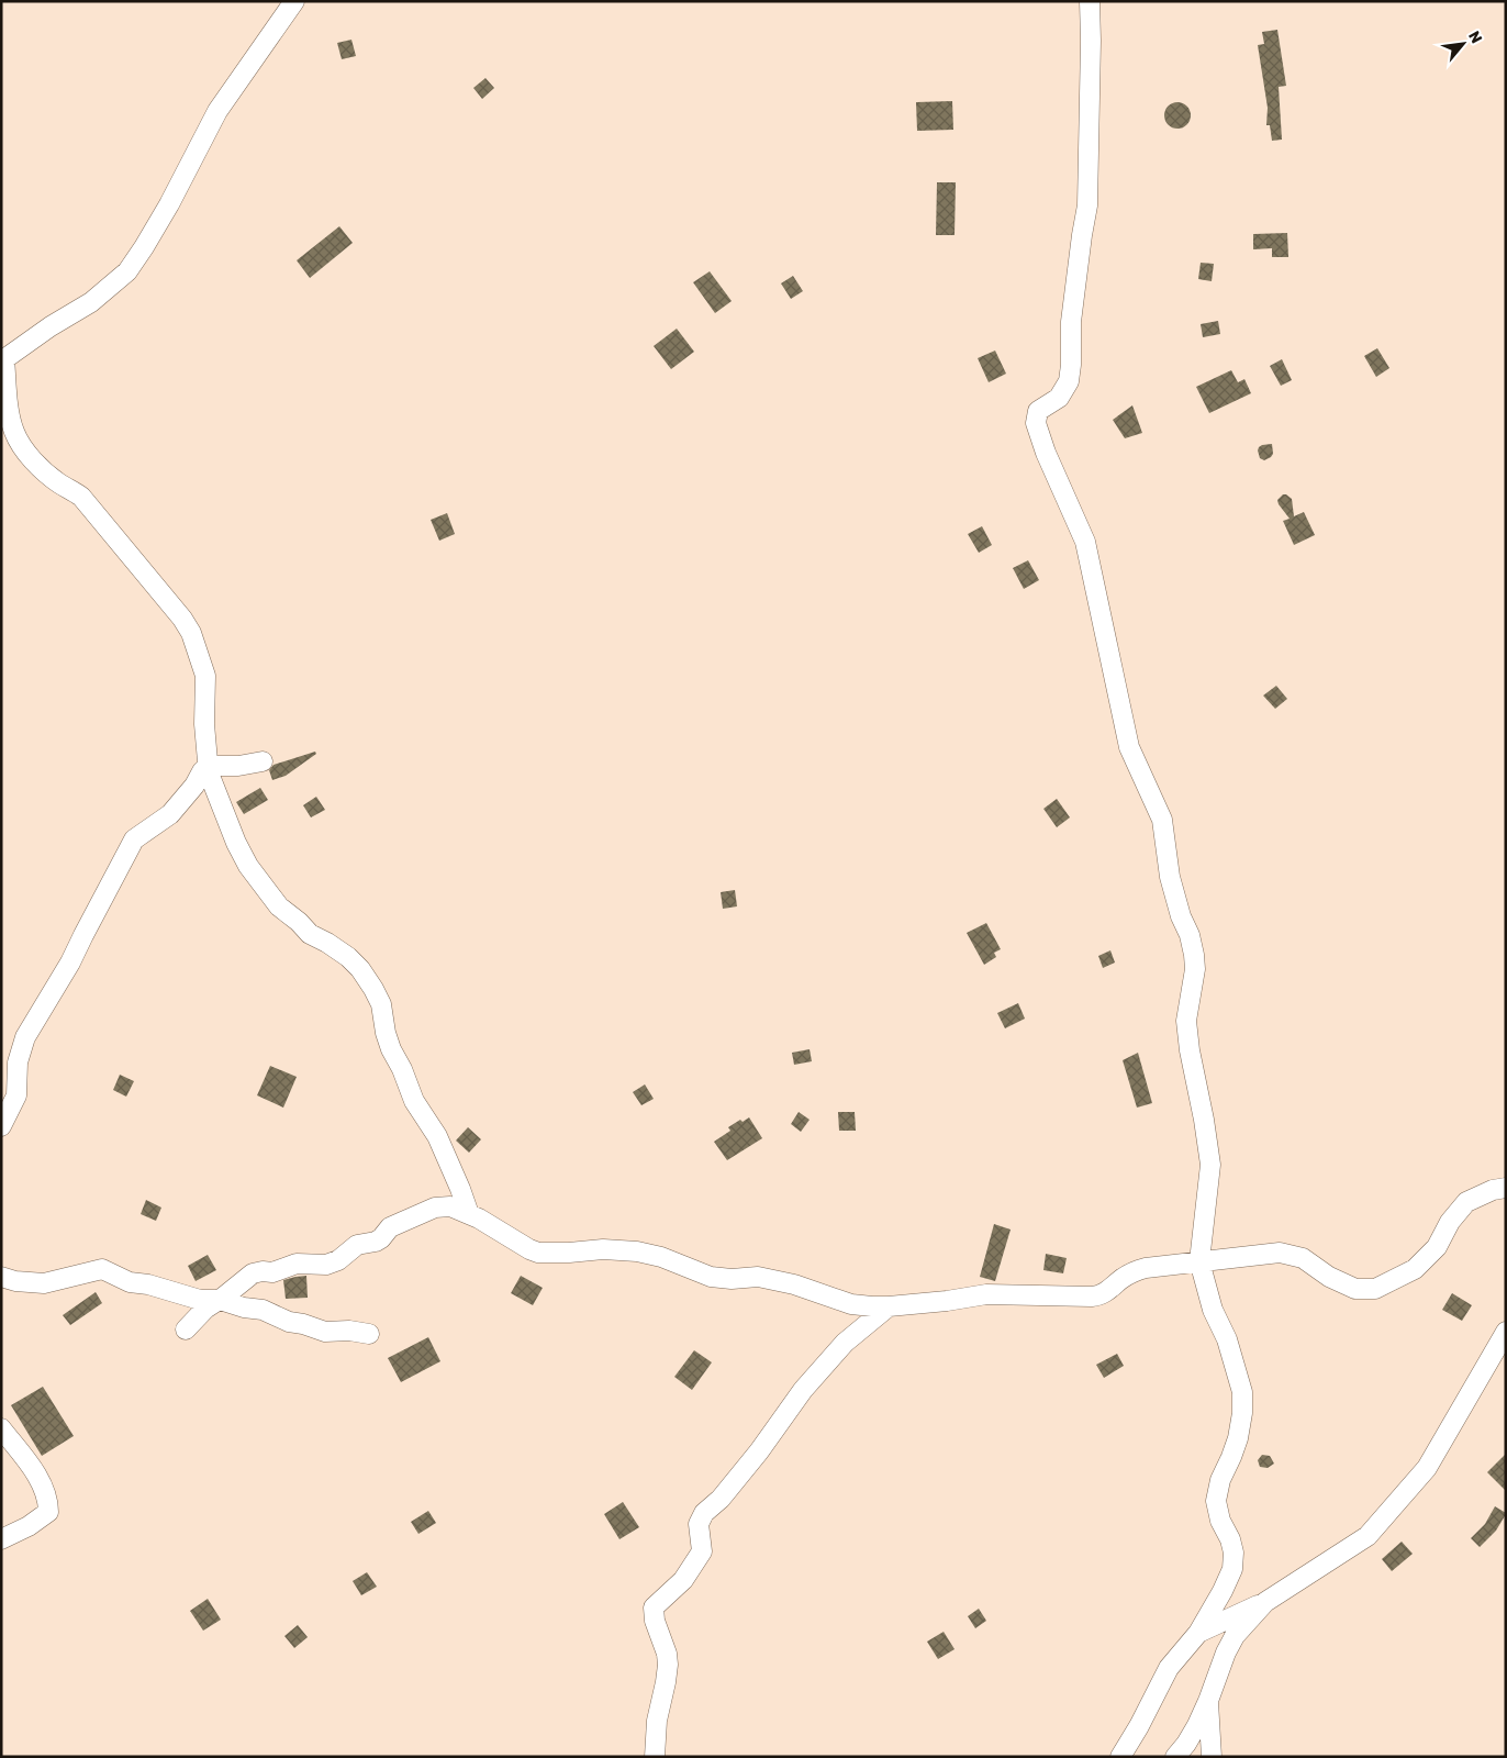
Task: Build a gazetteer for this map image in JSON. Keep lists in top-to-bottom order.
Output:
{
  "north": "top right"
}
